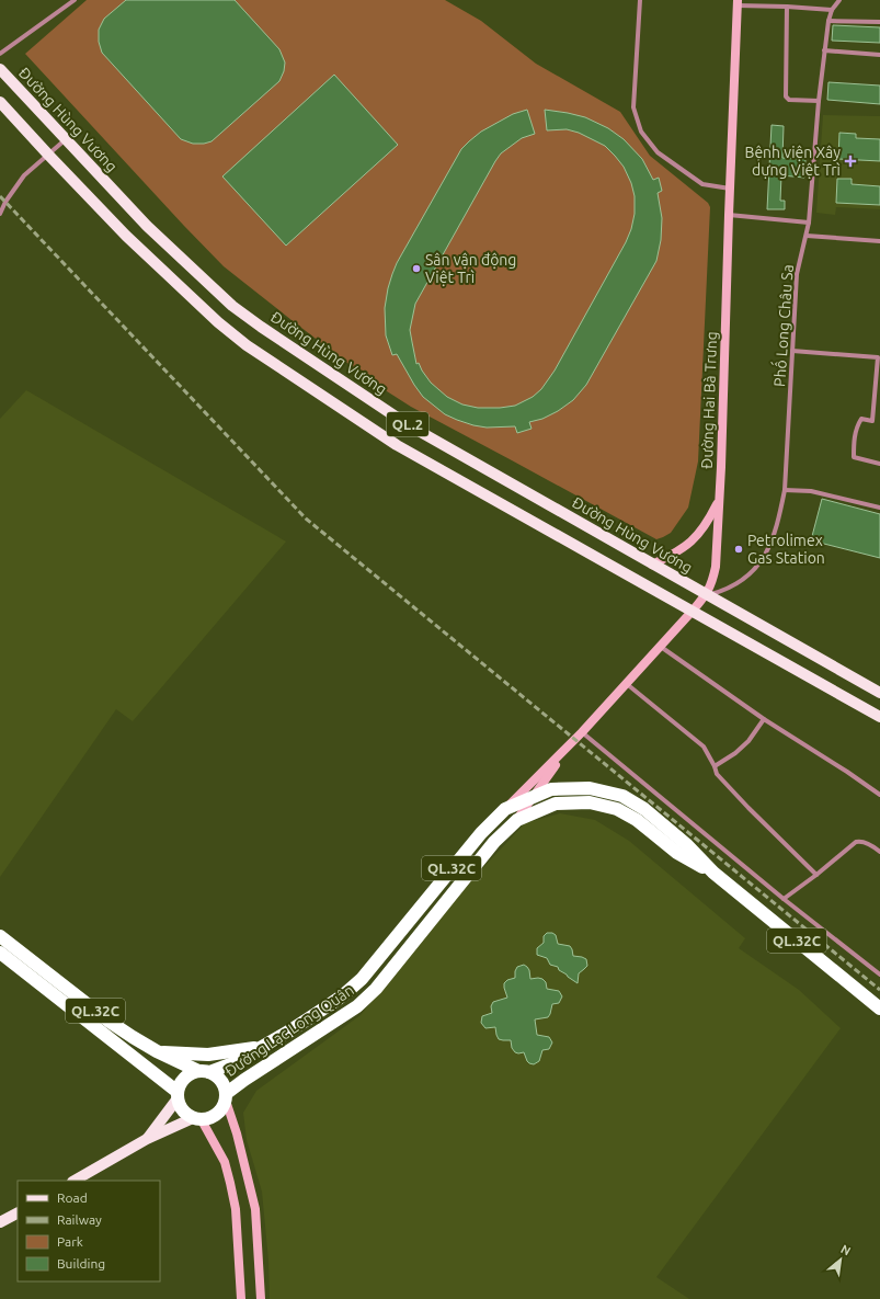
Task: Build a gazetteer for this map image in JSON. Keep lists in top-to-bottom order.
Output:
{
  "streets": {
    "highway": ["QL.32C", "Đường Lạc Long Quân"],
    "main road": ["Đường Hùng Vương", "QL.2"],
    "street": ["Phố Long Châu Sa", "Đường Hai Bà Trưng"]
  },
  "crossings": [
    ["Đường Hùng Vương", "Phố Long Châu Sa"],
    ["Đường Hùng Vương", "Đường Hai Bà Trưng"],
    ["Phố Long Châu Sa", "Đường Hai Bà Trưng"],
    ["Đường Hai Bà Trưng", "QL.2"],
    ["Đường Hai Bà Trưng", "Đường Lạc Long Quân"],
    ["QL.32C", "Đường Lạc Long Quân"]
  ],
  "places": {
    "health": ["Bệnh viện Xây dựng Việt Trì"],
    "other": ["Sân vận động Việt Trì", "Petrolimex Gas Station"]
  },
  "legend": [
    "Road",
    "Railway",
    "Park",
    "Building"
  ],
  "north": "top right"
}
